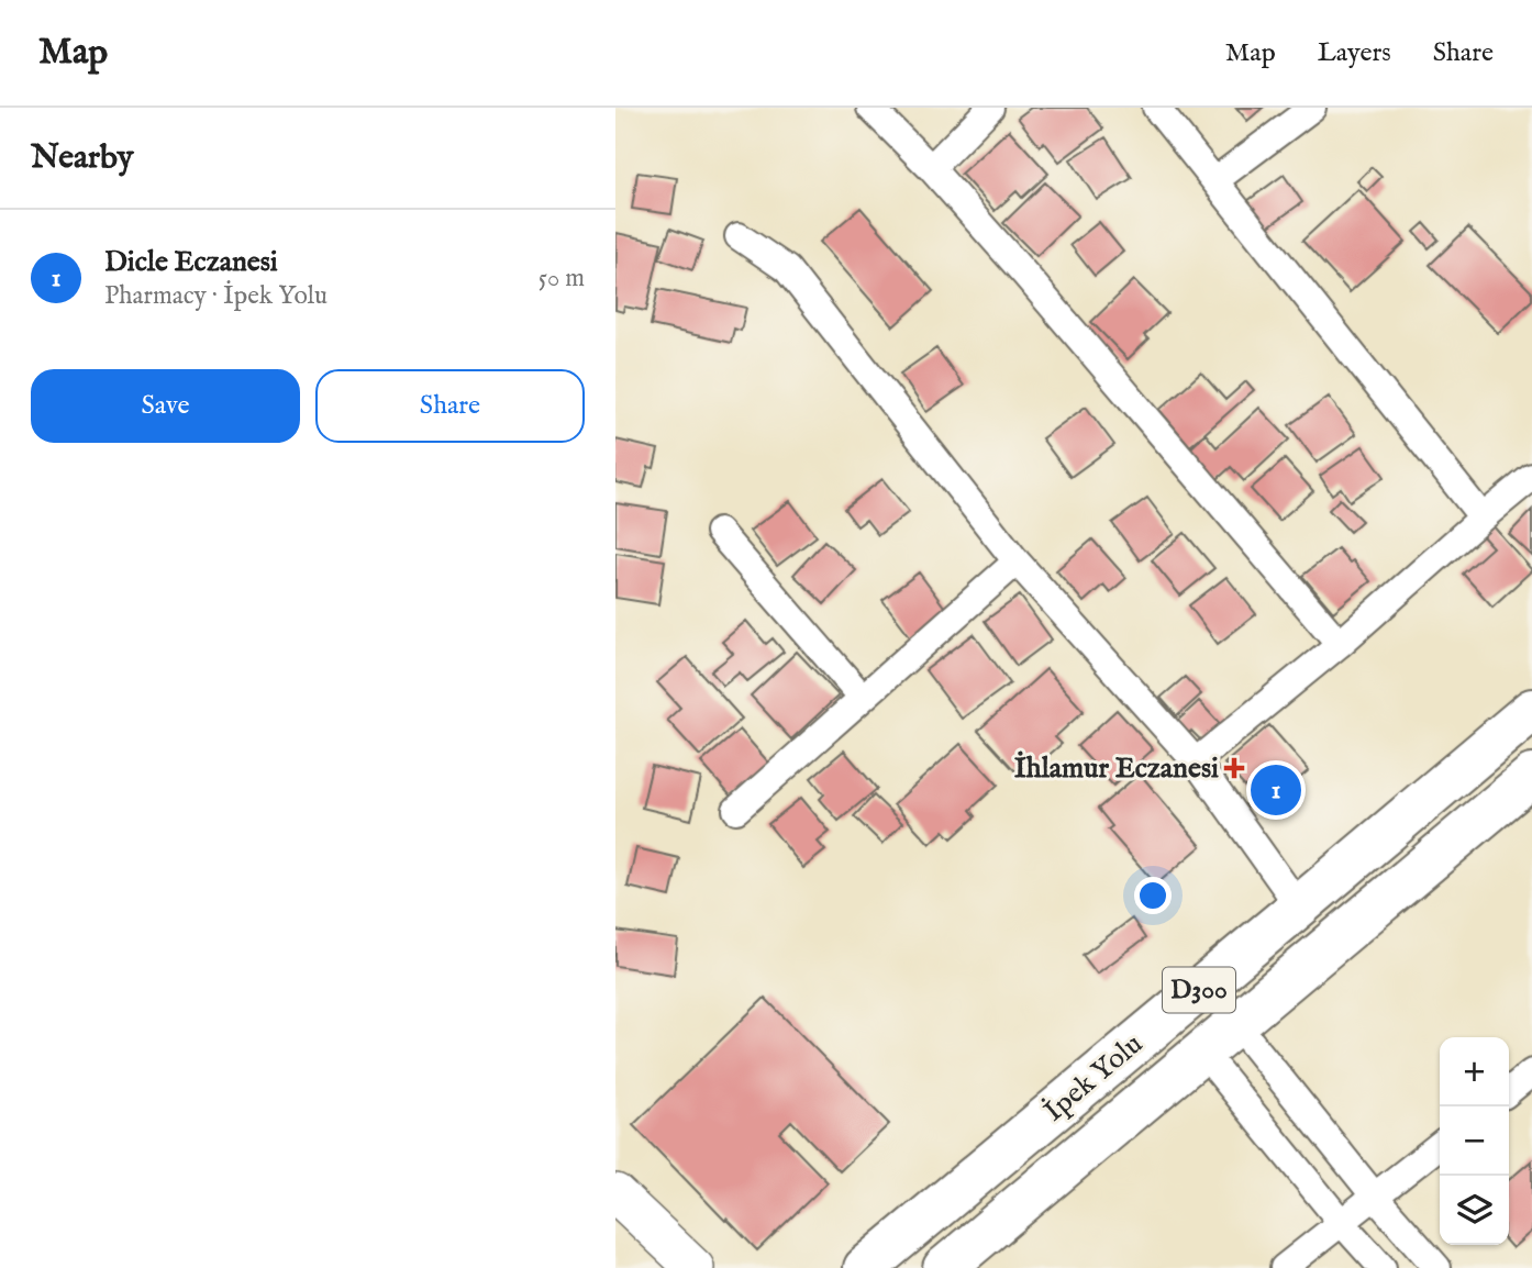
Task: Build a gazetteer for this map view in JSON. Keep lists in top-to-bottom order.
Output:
{
  "streets": {
    "highway": ["D300", "İpek Yolu"]
  },
  "places": {
    "health": ["İhlamur Eczanesi"]
  },
  "page": {
    "header": "Map",
    "nav": ["Map", "Layers", "Share"],
    "heading": "Nearby",
    "list": [
      {
        "mark": "1",
        "name": "Dicle Eczanesi",
        "note": "Pharmacy · İpek Yolu",
        "value": "50 m"
      }
    ],
    "buttons": ["Save", "Share"],
    "pins": "1",
    "map_buttons": ["+", "−"]
  }
}
